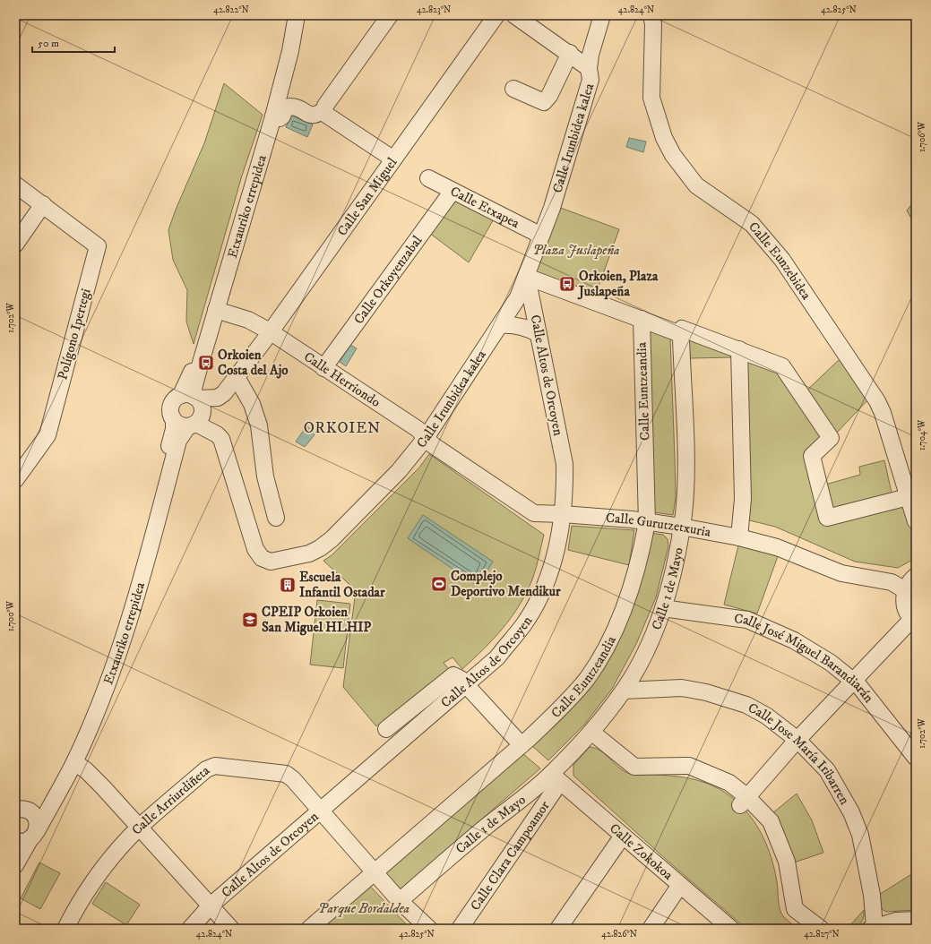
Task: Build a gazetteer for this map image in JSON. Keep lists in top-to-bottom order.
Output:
{
  "streets": {
    "street": [
      "Calle Irunbidea kalea",
      "Calle San Miguel",
      "Etxauriko errepidea",
      "Calle Etxapea",
      "Calle Eunzebidea",
      "Calle Orkoyenzabal",
      "Polígono Ipertegi",
      "Calle Altos de Orcoyen",
      "Calle Herriondo",
      "Calle Euntzeandia",
      "Calle Gurutzetxuria",
      "Calle 1 de Mayo",
      "Calle José Miguel Barandiarán",
      "Calle Jose María Iribarren",
      "Calle Arriurdiñeta",
      "Calle Zokokoa",
      "Calle Clara Campoamor"
    ]
  },
  "crossings": [
    ["Calle Irunbidea kalea", "Calle San Miguel"],
    ["Calle Irunbidea kalea", "Etxauriko errepidea"],
    ["Calle Irunbidea kalea", "Calle Etxapea"],
    ["Calle Irunbidea kalea", "Calle Altos de Orcoyen"],
    ["Calle Irunbidea kalea", "Calle Herriondo"],
    ["Calle Irunbidea kalea", "Calle Gurutzetxuria"],
    ["Calle San Miguel", "Etxauriko errepidea"],
    ["Calle San Miguel", "Calle Herriondo"],
    ["Etxauriko errepidea", "Calle Altos de Orcoyen"],
    ["Etxauriko errepidea", "Calle Herriondo"],
    ["Calle Etxapea", "Calle Orkoyenzabal"],
    ["Calle Orkoyenzabal", "Calle Herriondo"],
    ["Calle Altos de Orcoyen", "Calle Gurutzetxuria"],
    ["Calle Altos de Orcoyen", "Calle Arriurdiñeta"],
    ["Calle Herriondo", "Calle Gurutzetxuria"],
    ["Calle Euntzeandia", "Calle Gurutzetxuria"],
    ["Calle Euntzeandia", "Calle Arriurdiñeta"],
    ["Calle Gurutzetxuria", "Calle 1 de Mayo"],
    ["Calle 1 de Mayo", "Calle José Miguel Barandiarán"],
    ["Calle 1 de Mayo", "Calle Jose María Iribarren"],
    ["Calle 1 de Mayo", "Calle Arriurdiñeta"],
    ["Calle 1 de Mayo", "Calle Zokokoa"],
    ["Calle 1 de Mayo", "Calle Clara Campoamor"],
    ["Calle Zokokoa", "Calle Clara Campoamor"]
  ],
  "districts": ["ORKOIEN"],
  "parks": ["Plaza Juslapeña", "Parque Bordaldea"],
  "places": {
    "bus stop": ["Orkoien, Plaza Juslapeña", "Orkoien Costa del Ajo"],
    "sports": ["Complejo Deportivo Mendikur"],
    "building": ["Escuela Infantil Ostadar"],
    "school or university": ["CPEIP Orkoien San Miguel HLHIP"]
  },
  "scale_bar": "50 m",
  "coordinates": [
    "42.822°N",
    "42.823°N",
    "42.824°N",
    "42.825°N",
    "1.706°W",
    "1.702°W",
    "1.704°W",
    "1.700°W",
    "42.826°N",
    "42.827°N"
  ]
}
